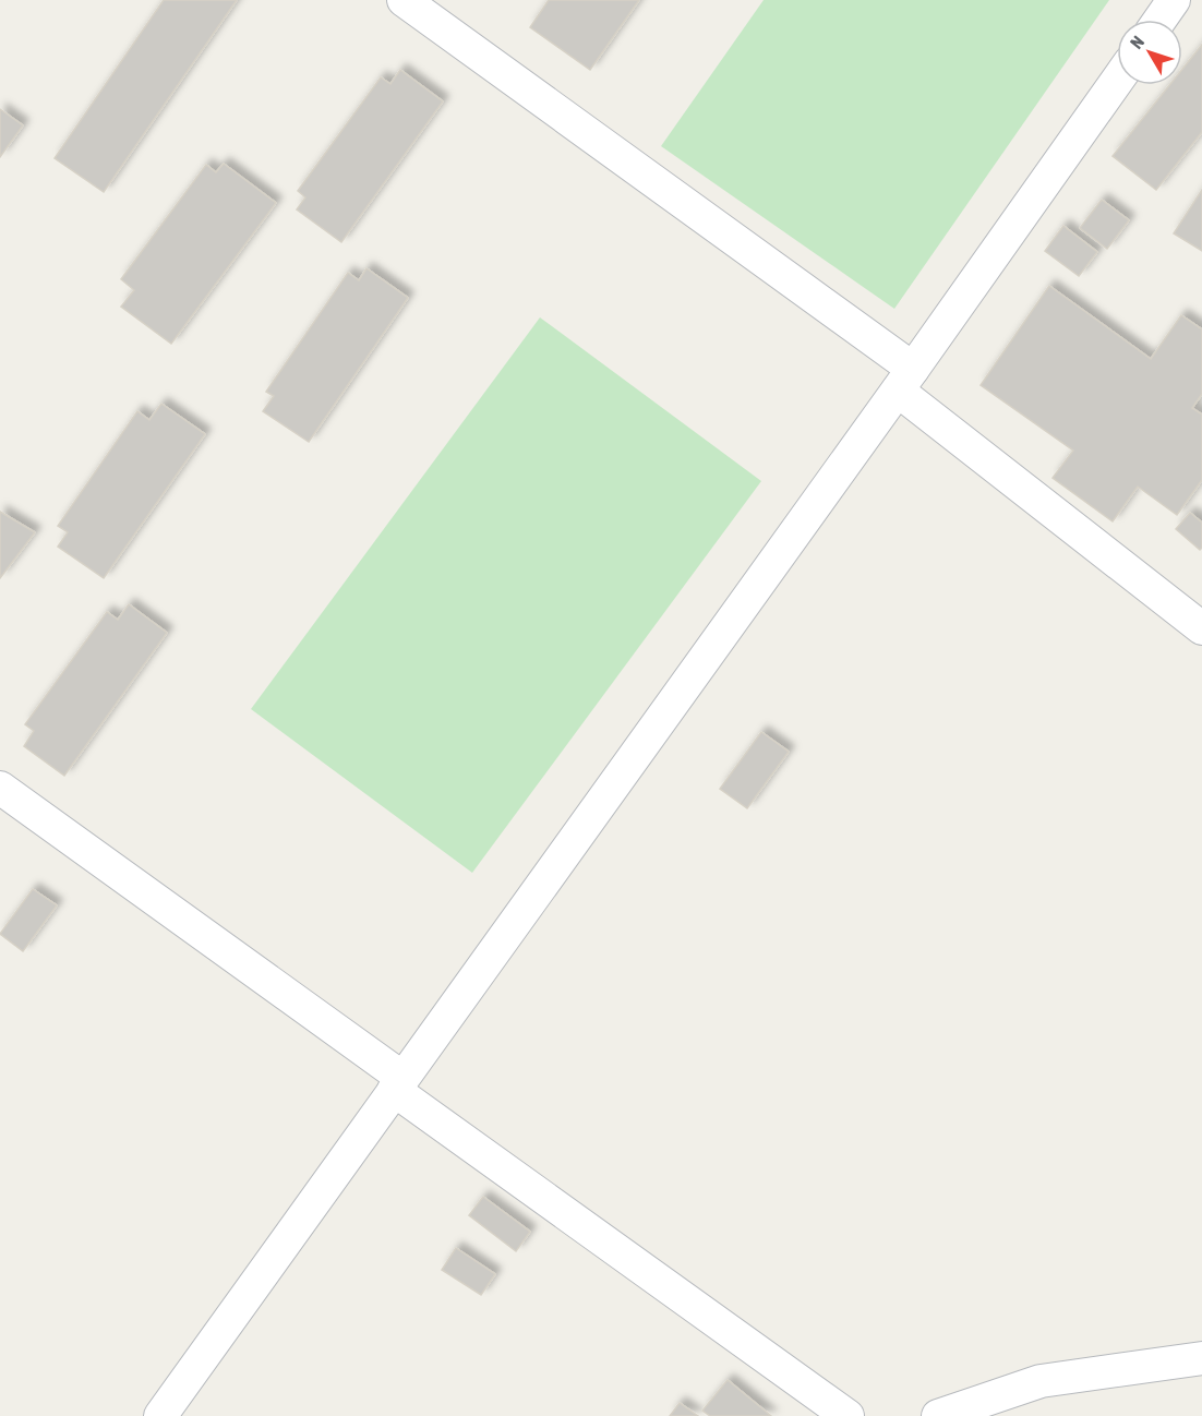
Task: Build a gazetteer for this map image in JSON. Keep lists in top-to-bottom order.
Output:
{
  "north": "top left"
}
